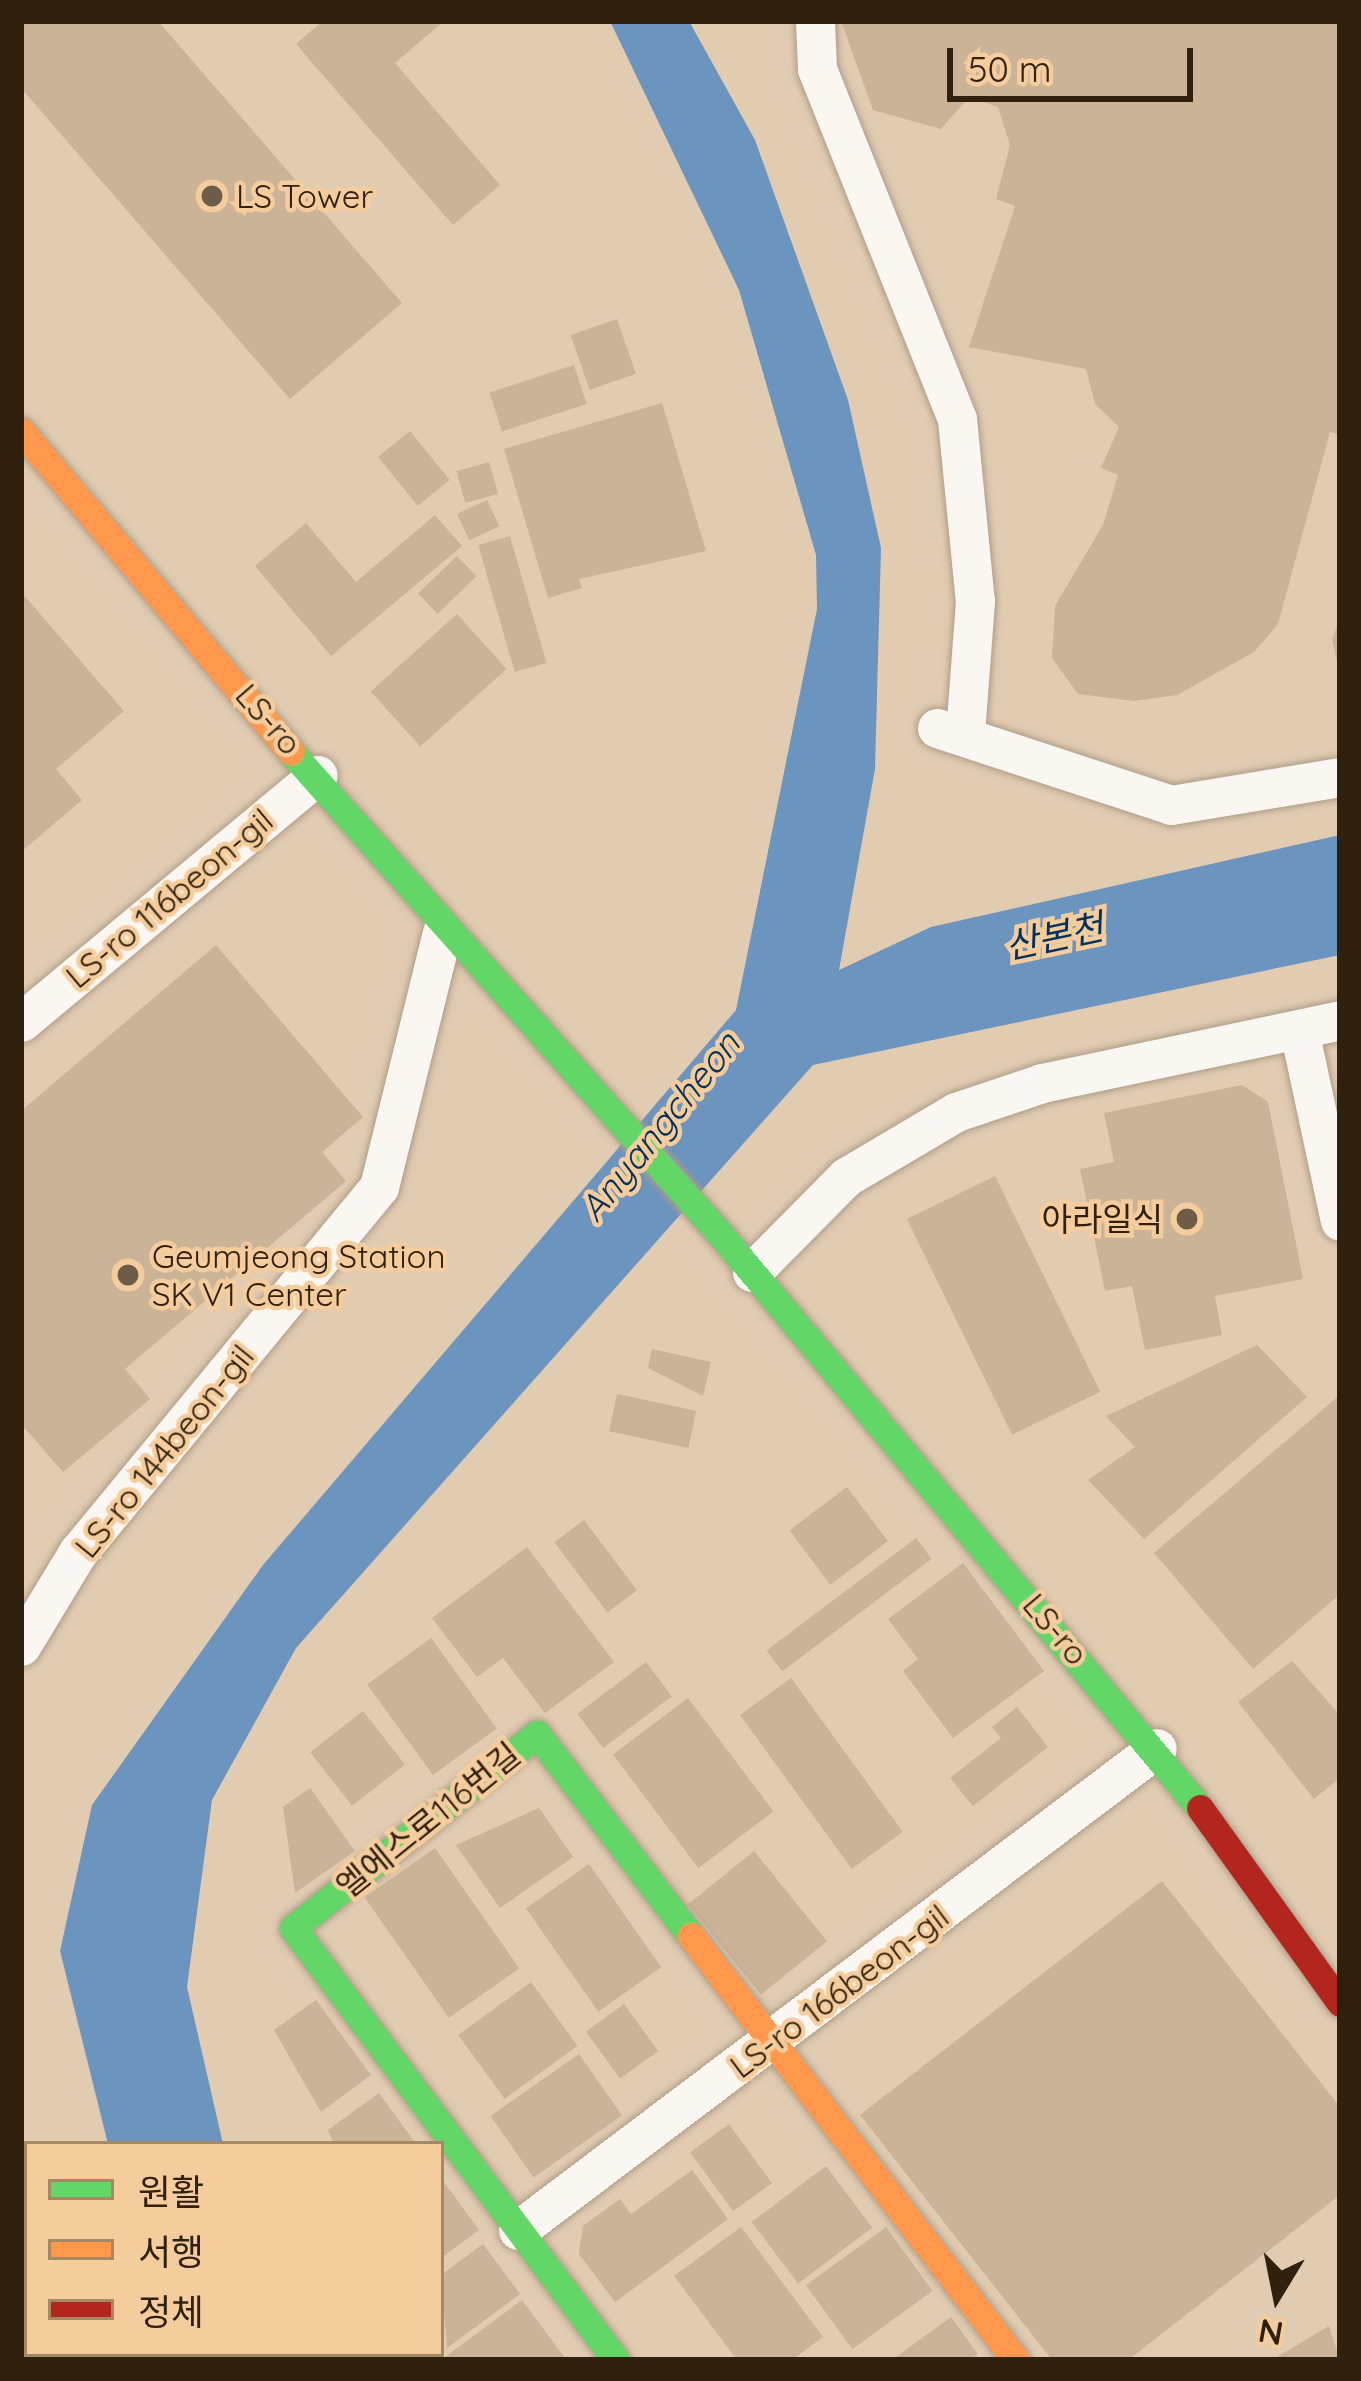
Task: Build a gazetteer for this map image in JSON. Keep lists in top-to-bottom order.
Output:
{
  "streets": {
    "street": [
      "LS-ro",
      "LS-ro 116beon-gil",
      "LS-ro 144beon-gil",
      "엘에스로116번길",
      "LS-ro 166beon-gil"
    ]
  },
  "crossings": [
    ["LS-ro", "LS-ro 116beon-gil"],
    ["LS-ro", "LS-ro 144beon-gil"],
    ["LS-ro", "LS-ro 166beon-gil"],
    ["엘에스로116번길", "LS-ro 166beon-gil"]
  ],
  "water": ["산본천", "Anyangcheon"],
  "places": ["LS Tower", "아라일식", "Geumjeong Station SK V1 Center"],
  "legend": ["원활", "서행", "정체"],
  "scale_bar": "50 m",
  "north": "bottom"
}
